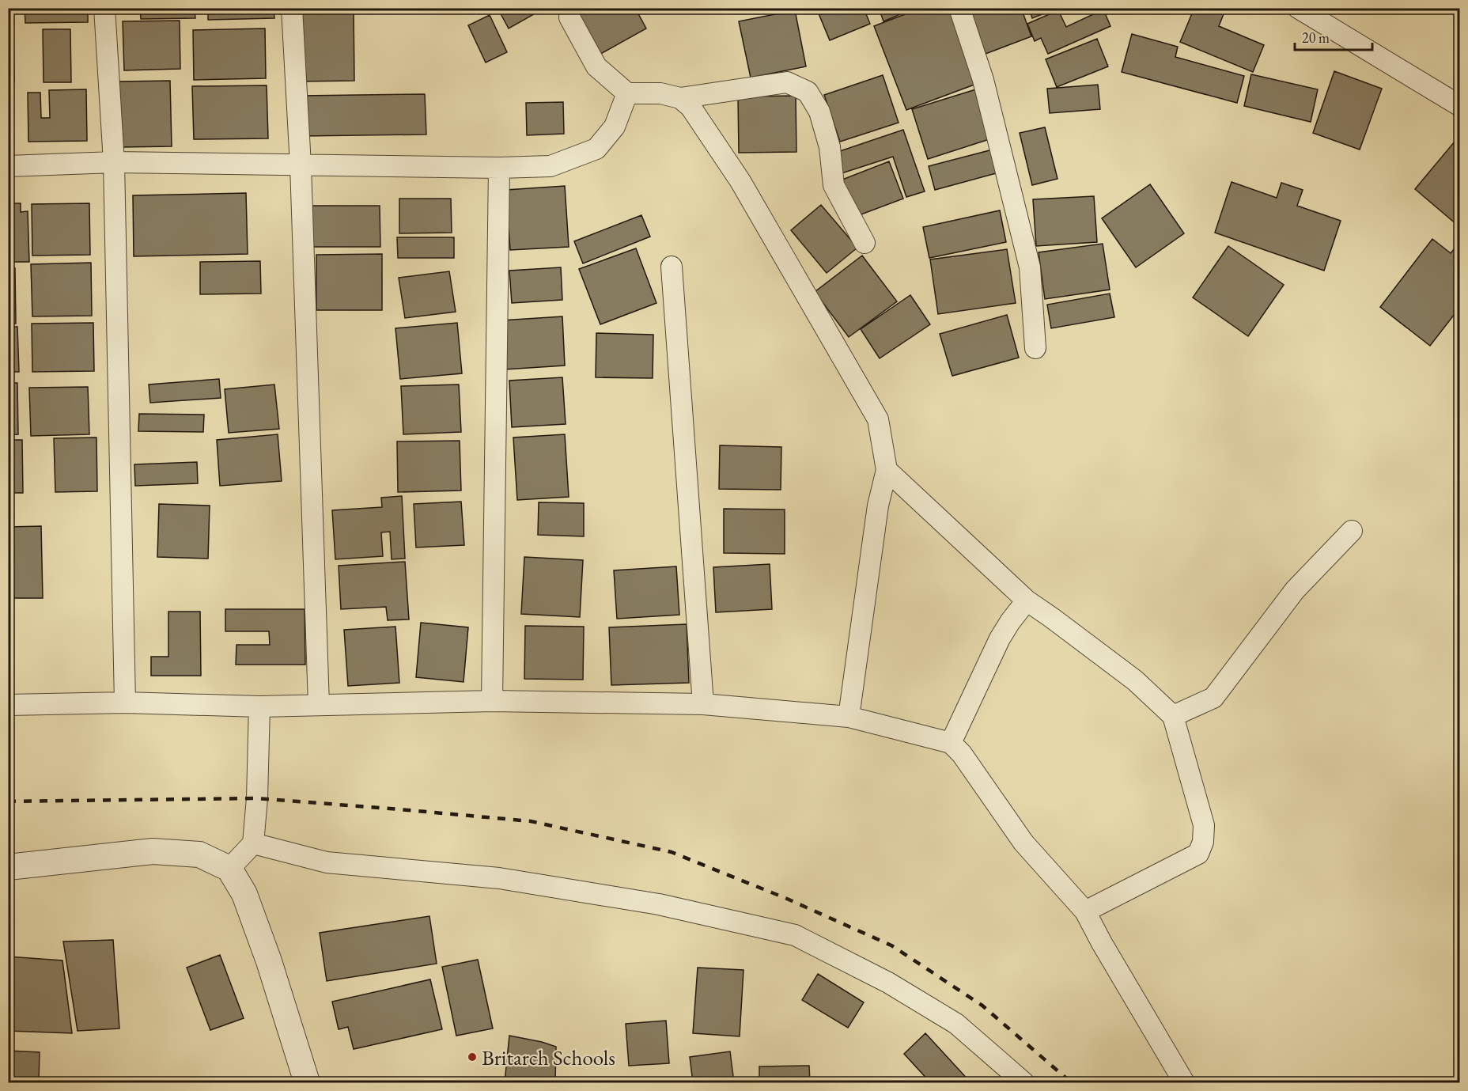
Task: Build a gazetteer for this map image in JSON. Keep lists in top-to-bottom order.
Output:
{
  "places": ["Britarch Schools"],
  "scale_bar": "20 m"
}
